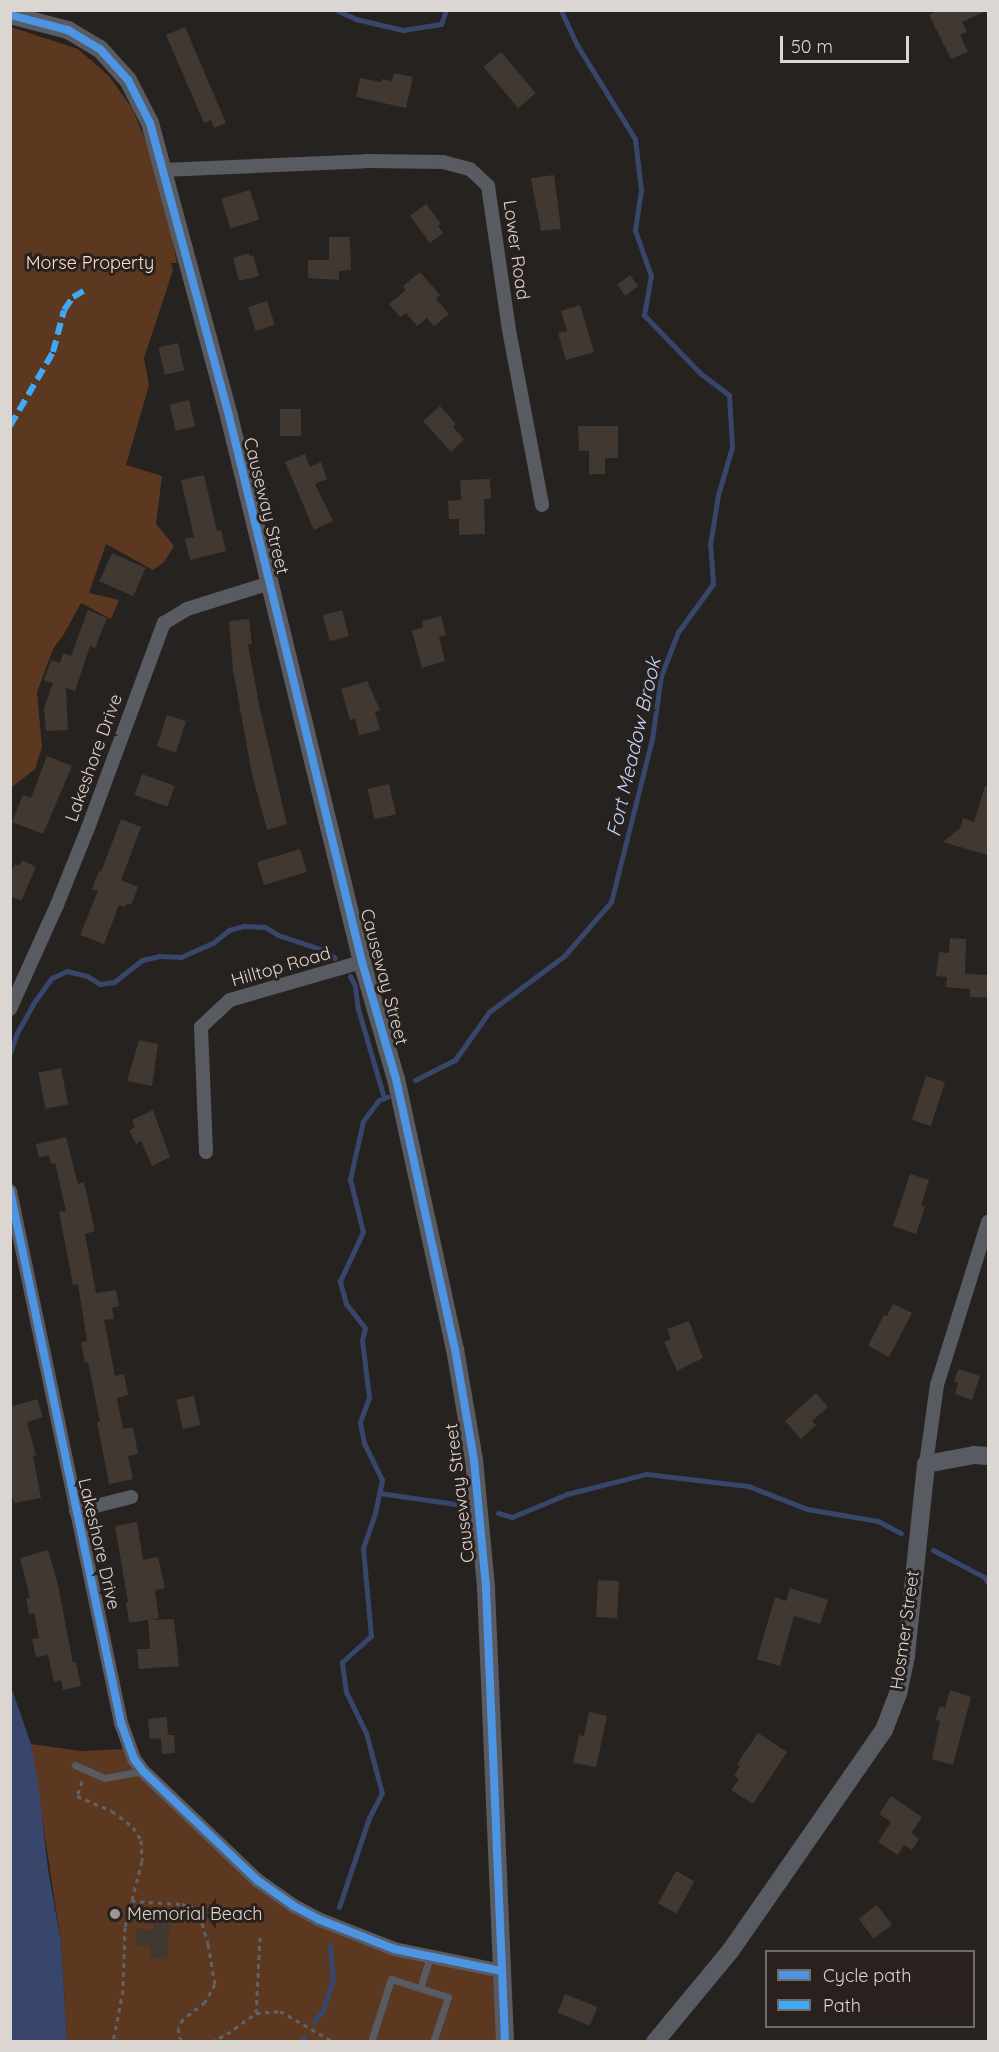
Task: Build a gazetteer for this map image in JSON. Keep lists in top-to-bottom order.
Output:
{
  "streets": {
    "street": [
      "Lower Road",
      "Causeway Street",
      "Lakeshore Drive",
      "Hilltop Road",
      "Hosmer Street"
    ]
  },
  "crossings": [
    ["Lower Road", "Causeway Street"],
    ["Causeway Street", "Lakeshore Drive"],
    ["Causeway Street", "Hilltop Road"]
  ],
  "water": ["Fort Meadow Brook"],
  "parks": ["Morse Property"],
  "places": ["Memorial Beach"],
  "legend": ["Cycle path", "Path"],
  "scale_bar": "50 m"
}
